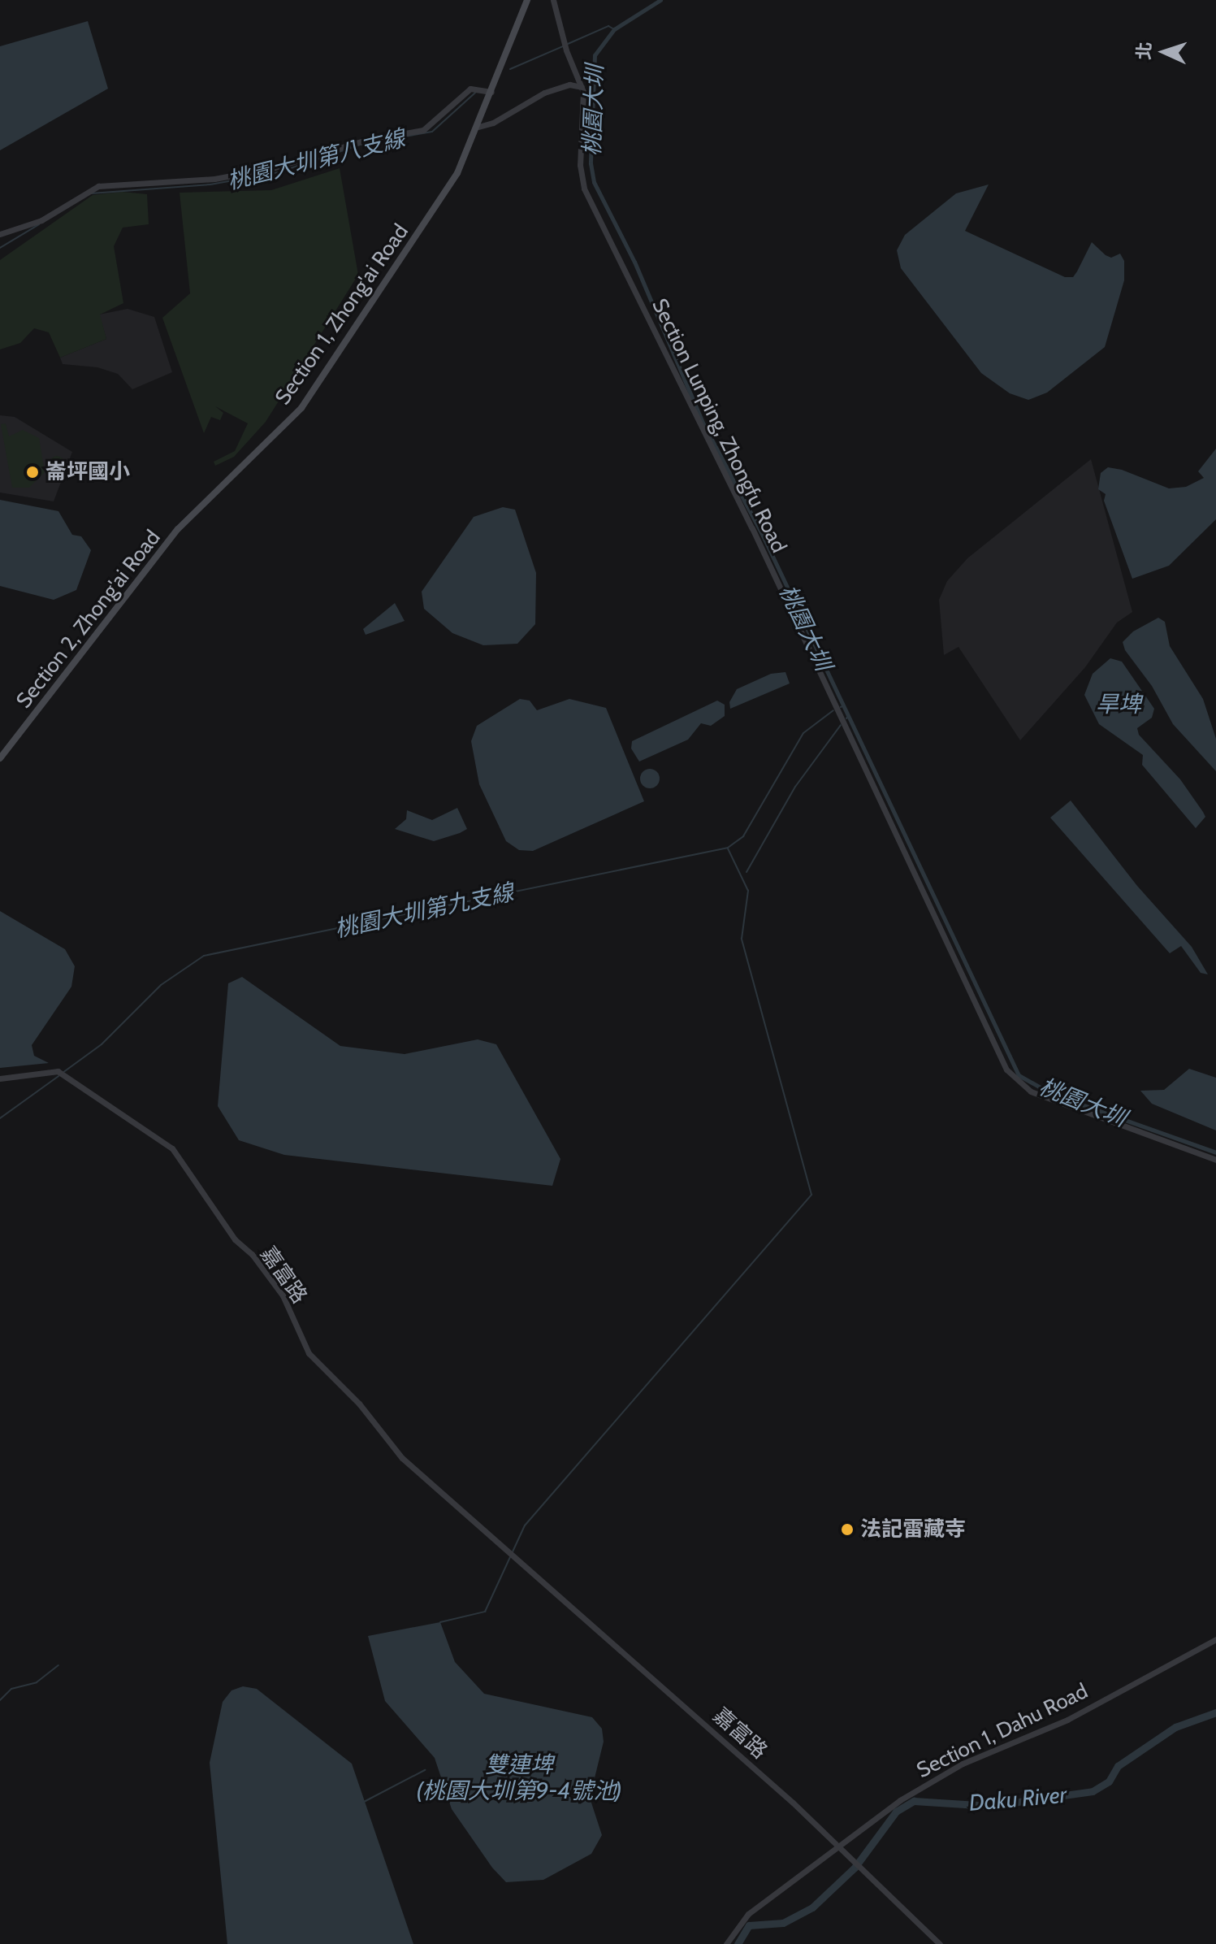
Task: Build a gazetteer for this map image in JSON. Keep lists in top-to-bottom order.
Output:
{
  "streets": {
    "main road": ["Section 1, Zhong'ai Road", "Section 2, Zhong'ai Road"],
    "street": ["Section Lunping, Zhongfu Road", "嘉富路", "Section 1, Dahu Road"]
  },
  "crossings": [
    ["Section 1, Zhong'ai Road", "Section 2, Zhong'ai Road"],
    ["嘉富路", "Section 1, Dahu Road"]
  ],
  "water": [
    "桃園大圳",
    "桃園大圳第八支線",
    "旱埤",
    "桃園大圳第九支線",
    "雙連埤 (桃園大圳第9-4號池)",
    "Daku River"
  ],
  "places": ["崙坪國小", "法記雷藏寺"],
  "north": "left"
}
